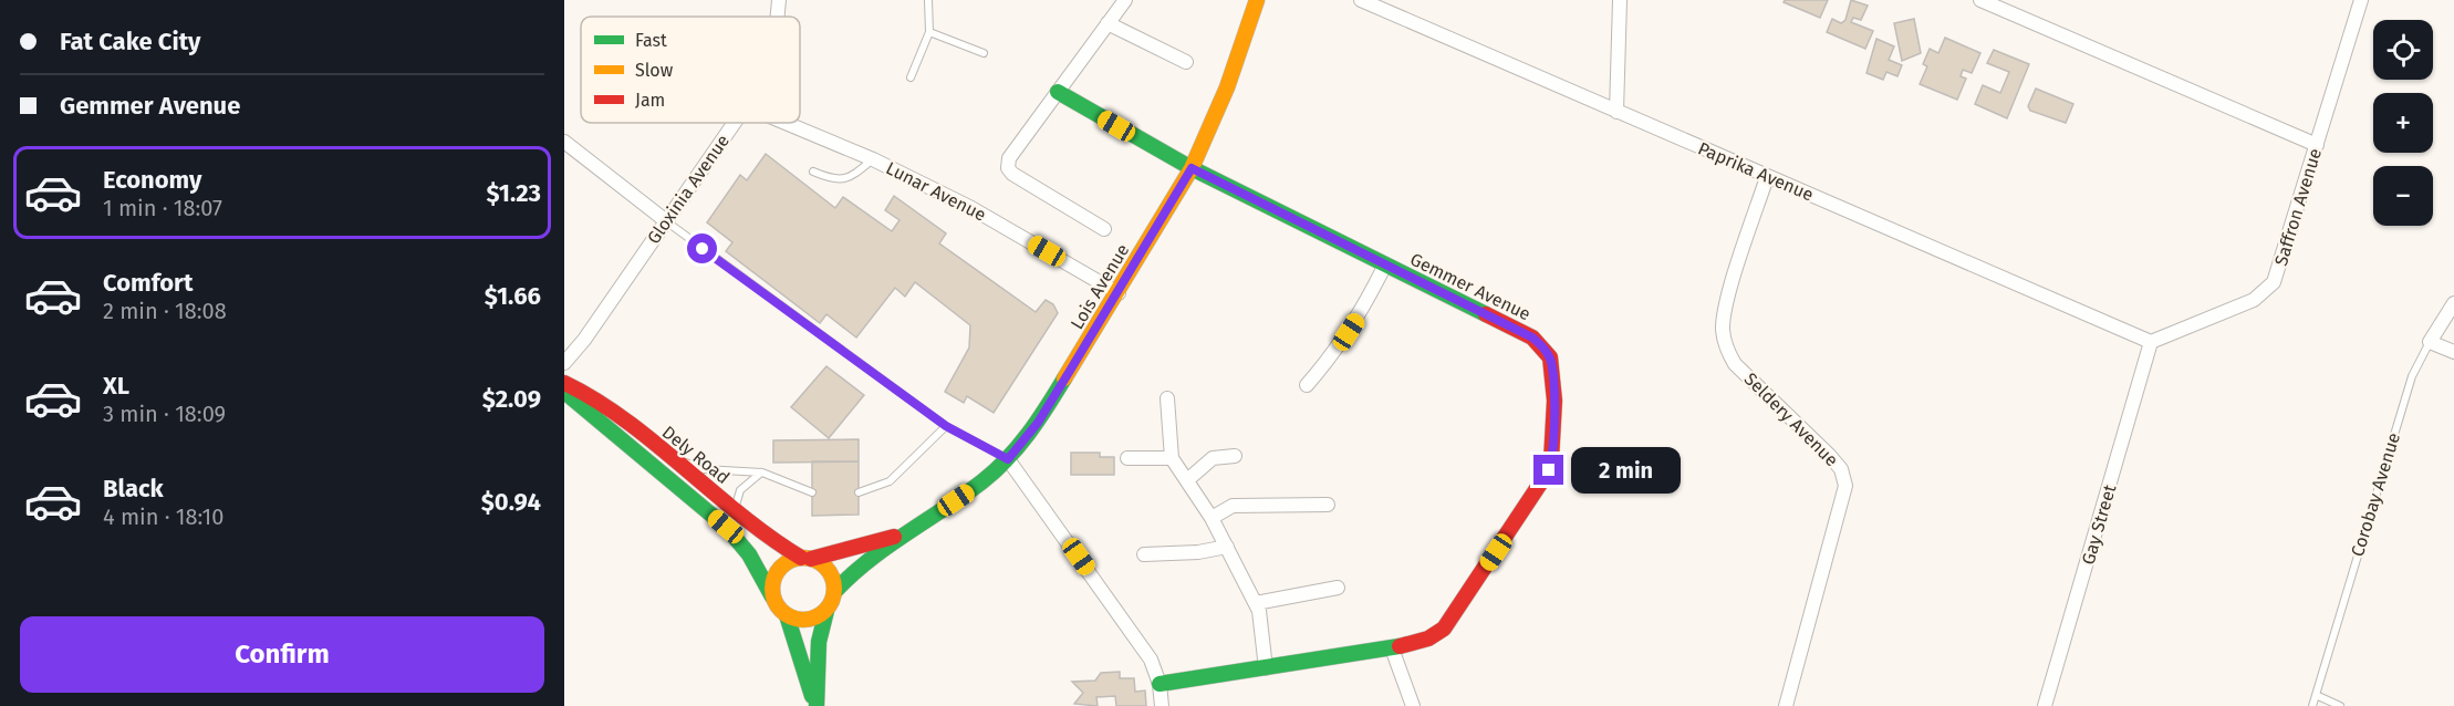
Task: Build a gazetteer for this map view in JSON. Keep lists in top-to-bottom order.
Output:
{
  "streets": {
    "street": [
      "Paprika Avenue",
      "Gloxinia Avenue",
      "Lunar Avenue",
      "Saffron Avenue",
      "Lois Avenue",
      "Gemmer Avenue",
      "Seldery Avenue",
      "Dely Road",
      "Corobay Avenue",
      "Gay Street"
    ]
  },
  "crossings": [
    ["Paprika Avenue", "Saffron Avenue"],
    ["Paprika Avenue", "Seldery Avenue"],
    ["Paprika Avenue", "Gay Street"],
    ["Lunar Avenue", "Lois Avenue"],
    ["Saffron Avenue", "Gay Street"],
    ["Lois Avenue", "Gemmer Avenue"],
    ["Lois Avenue", "Dely Road"]
  ],
  "legend": ["Fast", "Slow", "Jam"],
  "page": {
    "banner": ["Fat Cake City", "Gemmer Avenue"],
    "map_buttons": ["+", "−"],
    "list": [
      {
        "name": "Economy",
        "note": "1 min · 18:07",
        "value": "$1.23"
      },
      {
        "name": "Comfort",
        "note": "2 min · 18:08",
        "value": "$1.66"
      },
      {
        "name": "XL",
        "note": "3 min · 18:09",
        "value": "$2.09"
      },
      {
        "name": "Black",
        "note": "4 min · 18:10",
        "value": "$0.94"
      }
    ],
    "bubble": "2 min",
    "buttons": "Confirm"
  }
}
